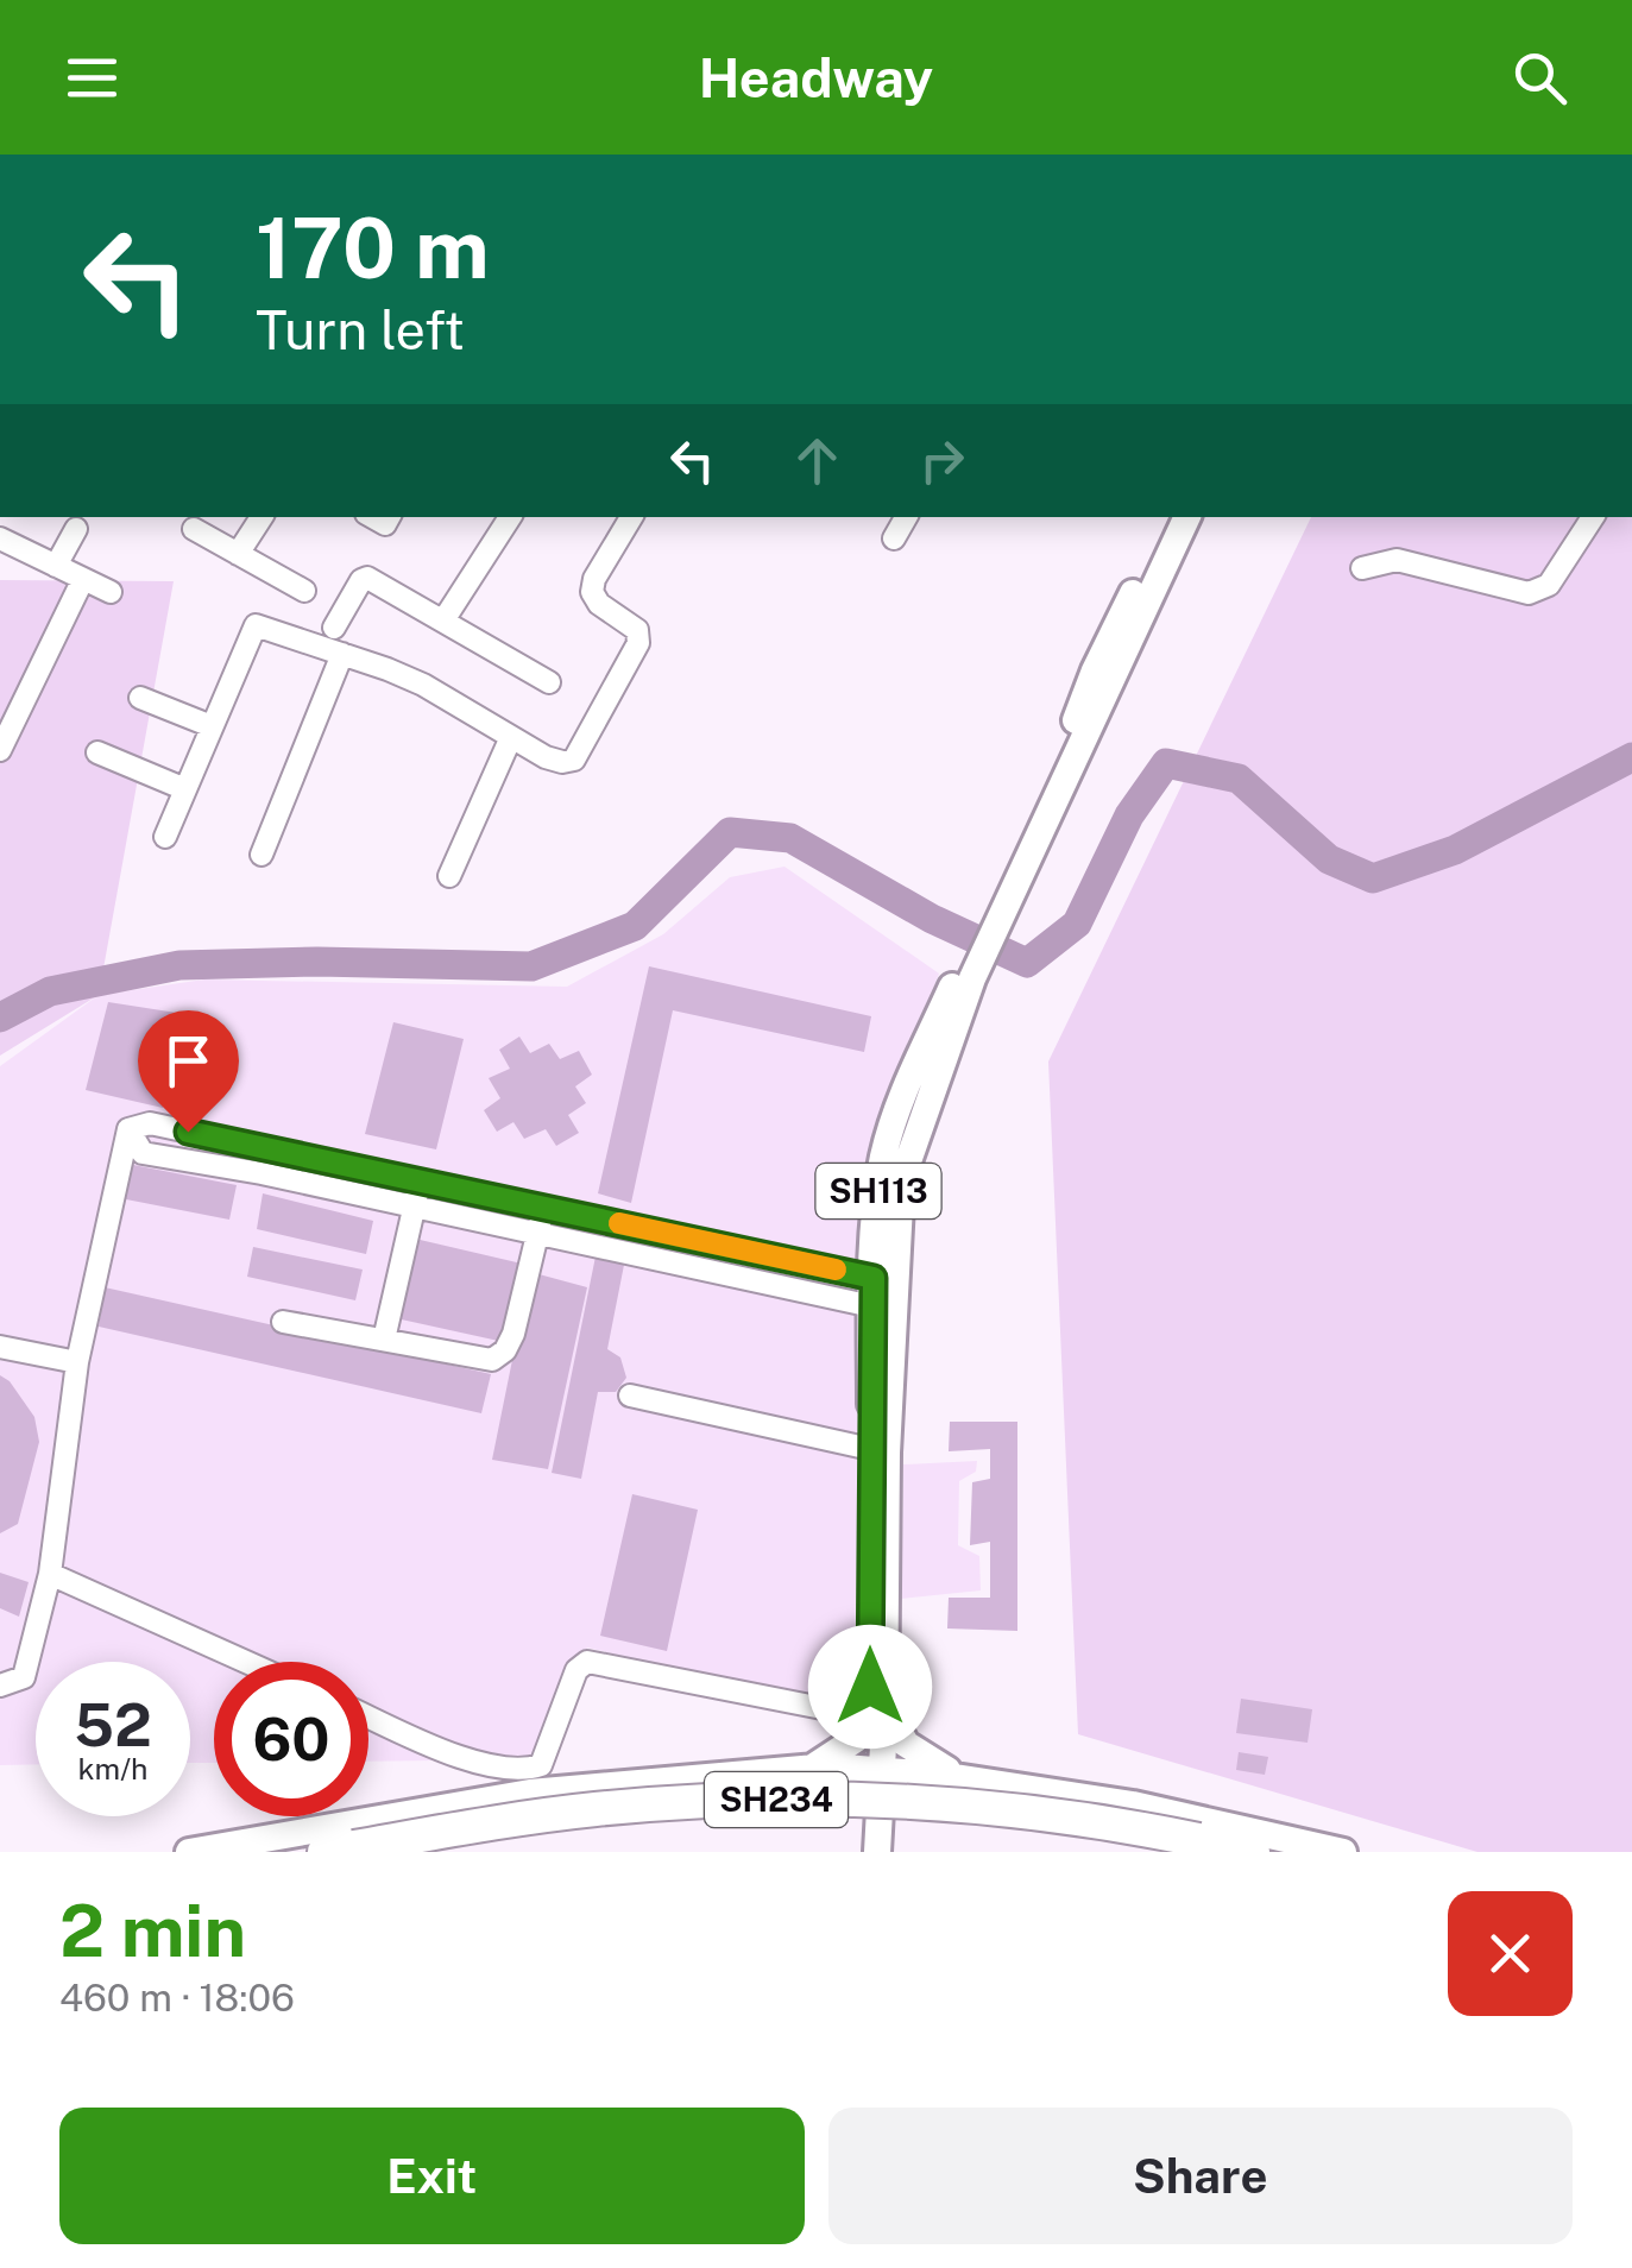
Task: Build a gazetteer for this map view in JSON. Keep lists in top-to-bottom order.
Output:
{
  "streets": {
    "highway": ["SH234"],
    "main road": ["SH113"]
  },
  "page": {
    "header": "Headway",
    "turn": ["170 m", "Turn left"],
    "speed": "52 km/h",
    "limit": "60",
    "heading": ["2 min", "460 m · 18:06"],
    "buttons": ["Exit", "Share"]
  }
}
